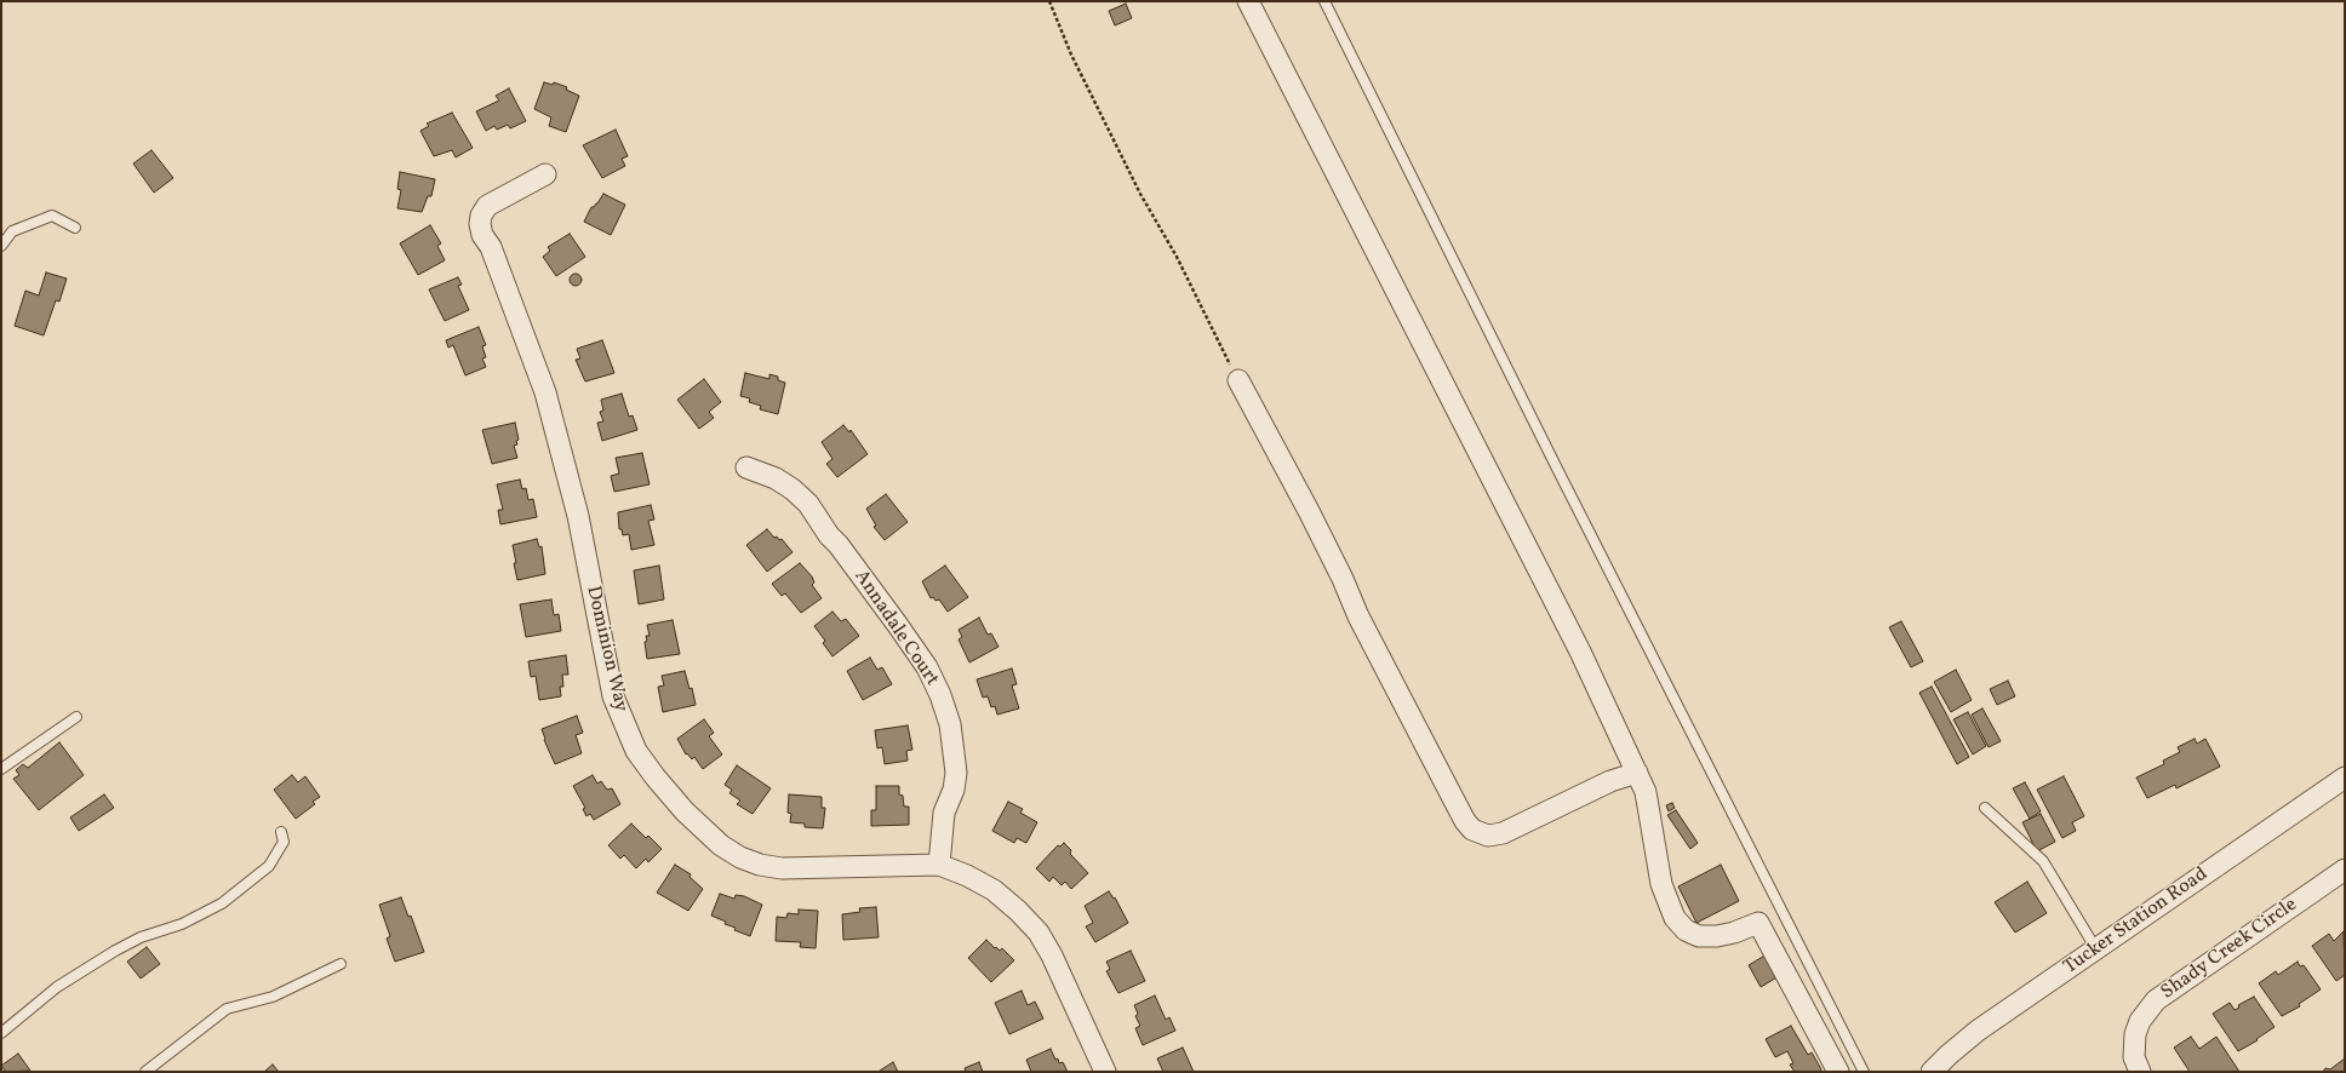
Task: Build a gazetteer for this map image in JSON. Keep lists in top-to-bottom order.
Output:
{
  "streets": {
    "street": [
      "Annadale Court",
      "Dominion Way",
      "Tucker Station Road",
      "Shady Creek Circle"
    ]
  },
  "crossings": [
    ["Annadale Court", "Dominion Way"]
  ]
}
